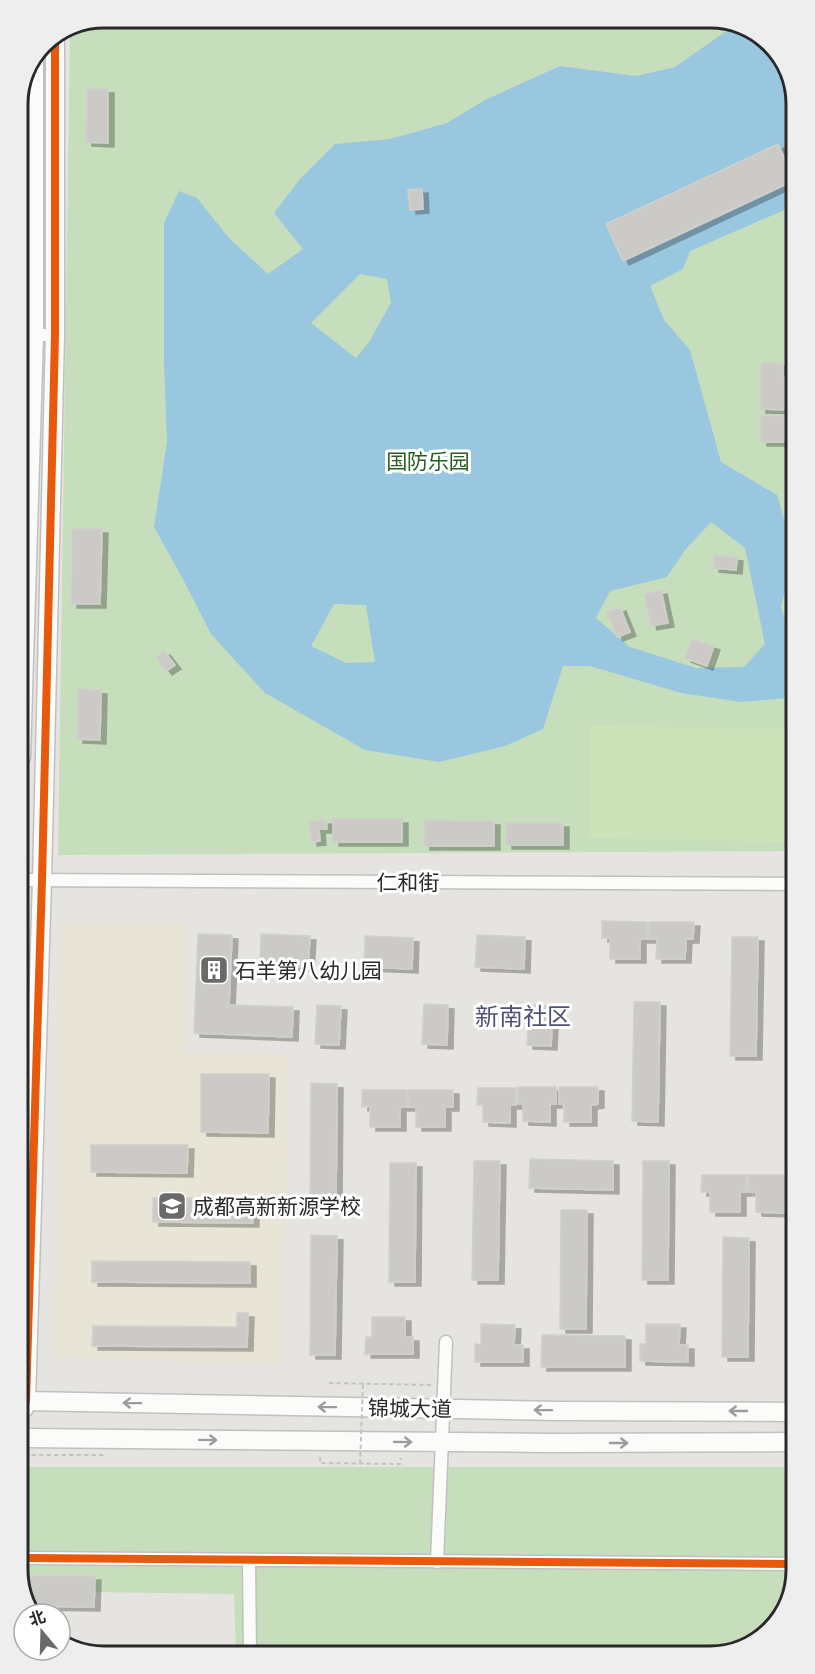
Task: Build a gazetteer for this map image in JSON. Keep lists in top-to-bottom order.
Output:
{
  "streets": {
    "street": ["仁和街", "锦城大道"]
  },
  "districts": ["新南社区"],
  "parks": ["国防乐园"],
  "places": {
    "building": ["石羊第八幼儿园"],
    "school or university": ["成都高新新源学校"]
  },
  "north": "top"
}
